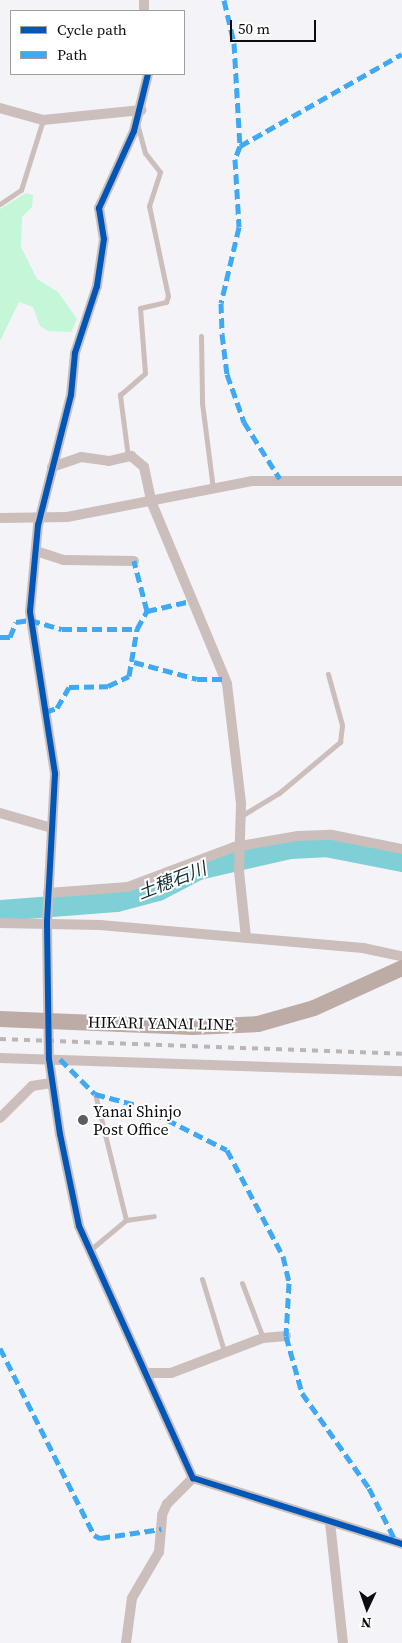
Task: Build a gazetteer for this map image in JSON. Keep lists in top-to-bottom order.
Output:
{
  "streets": {
    "main road": ["HIKARI YANAI LINE"]
  },
  "water": ["土穂石川"],
  "places": ["Yanai Shinjo Post Office"],
  "legend": ["Cycle path", "Path"],
  "scale_bar": "50 m",
  "north": "bottom"
}
